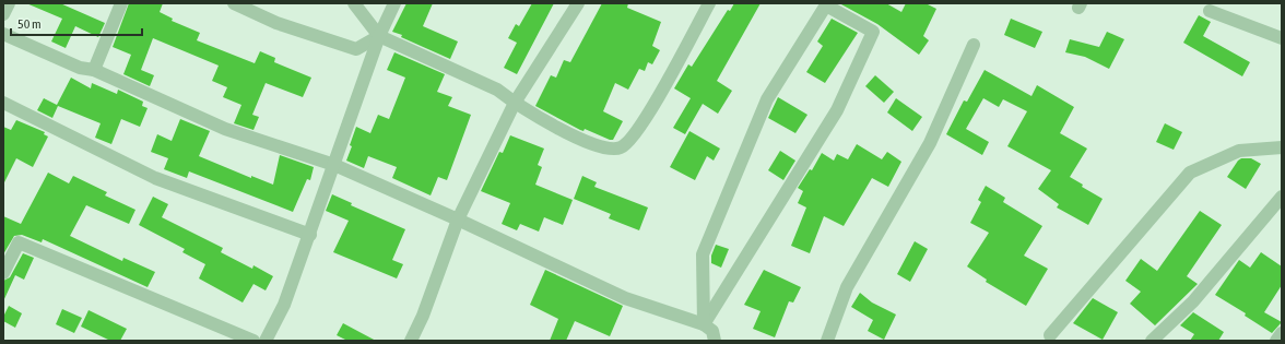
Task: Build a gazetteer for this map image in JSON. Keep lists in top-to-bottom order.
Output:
{
  "scale_bar": "50 m"
}
